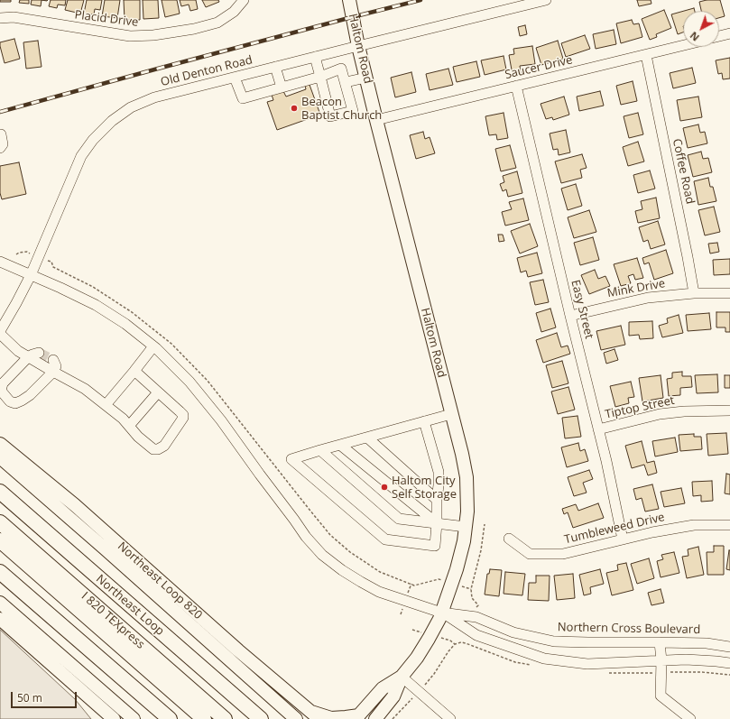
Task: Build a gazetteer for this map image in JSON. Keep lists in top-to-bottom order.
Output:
{
  "streets": {
    "highway": ["Northeast Loop", "I 820 TEXpress"],
    "main road": ["Haltom Road", "Northeast Loop 820"],
    "street": [
      "Placid Drive",
      "Saucer Drive",
      "Old Denton Road",
      "Coffee Road",
      "Mink Drive",
      "Easy Street",
      "Tiptop Street",
      "Tumbleweed Drive",
      "Northern Cross Boulevard"
    ]
  },
  "crossings": [
    ["Haltom Road", "Saucer Drive"],
    ["Haltom Road", "Old Denton Road"],
    ["Haltom Road", "Northern Cross Boulevard"],
    ["Saucer Drive", "Coffee Road"],
    ["Saucer Drive", "Easy Street"],
    ["Coffee Road", "Mink Drive"],
    ["Mink Drive", "Easy Street"],
    ["Easy Street", "Tiptop Street"],
    ["Easy Street", "Tumbleweed Drive"]
  ],
  "places": ["Beacon Baptist Church", "Haltom City Self Storage"],
  "scale_bar": "50 m",
  "north": "bottom left"
}
